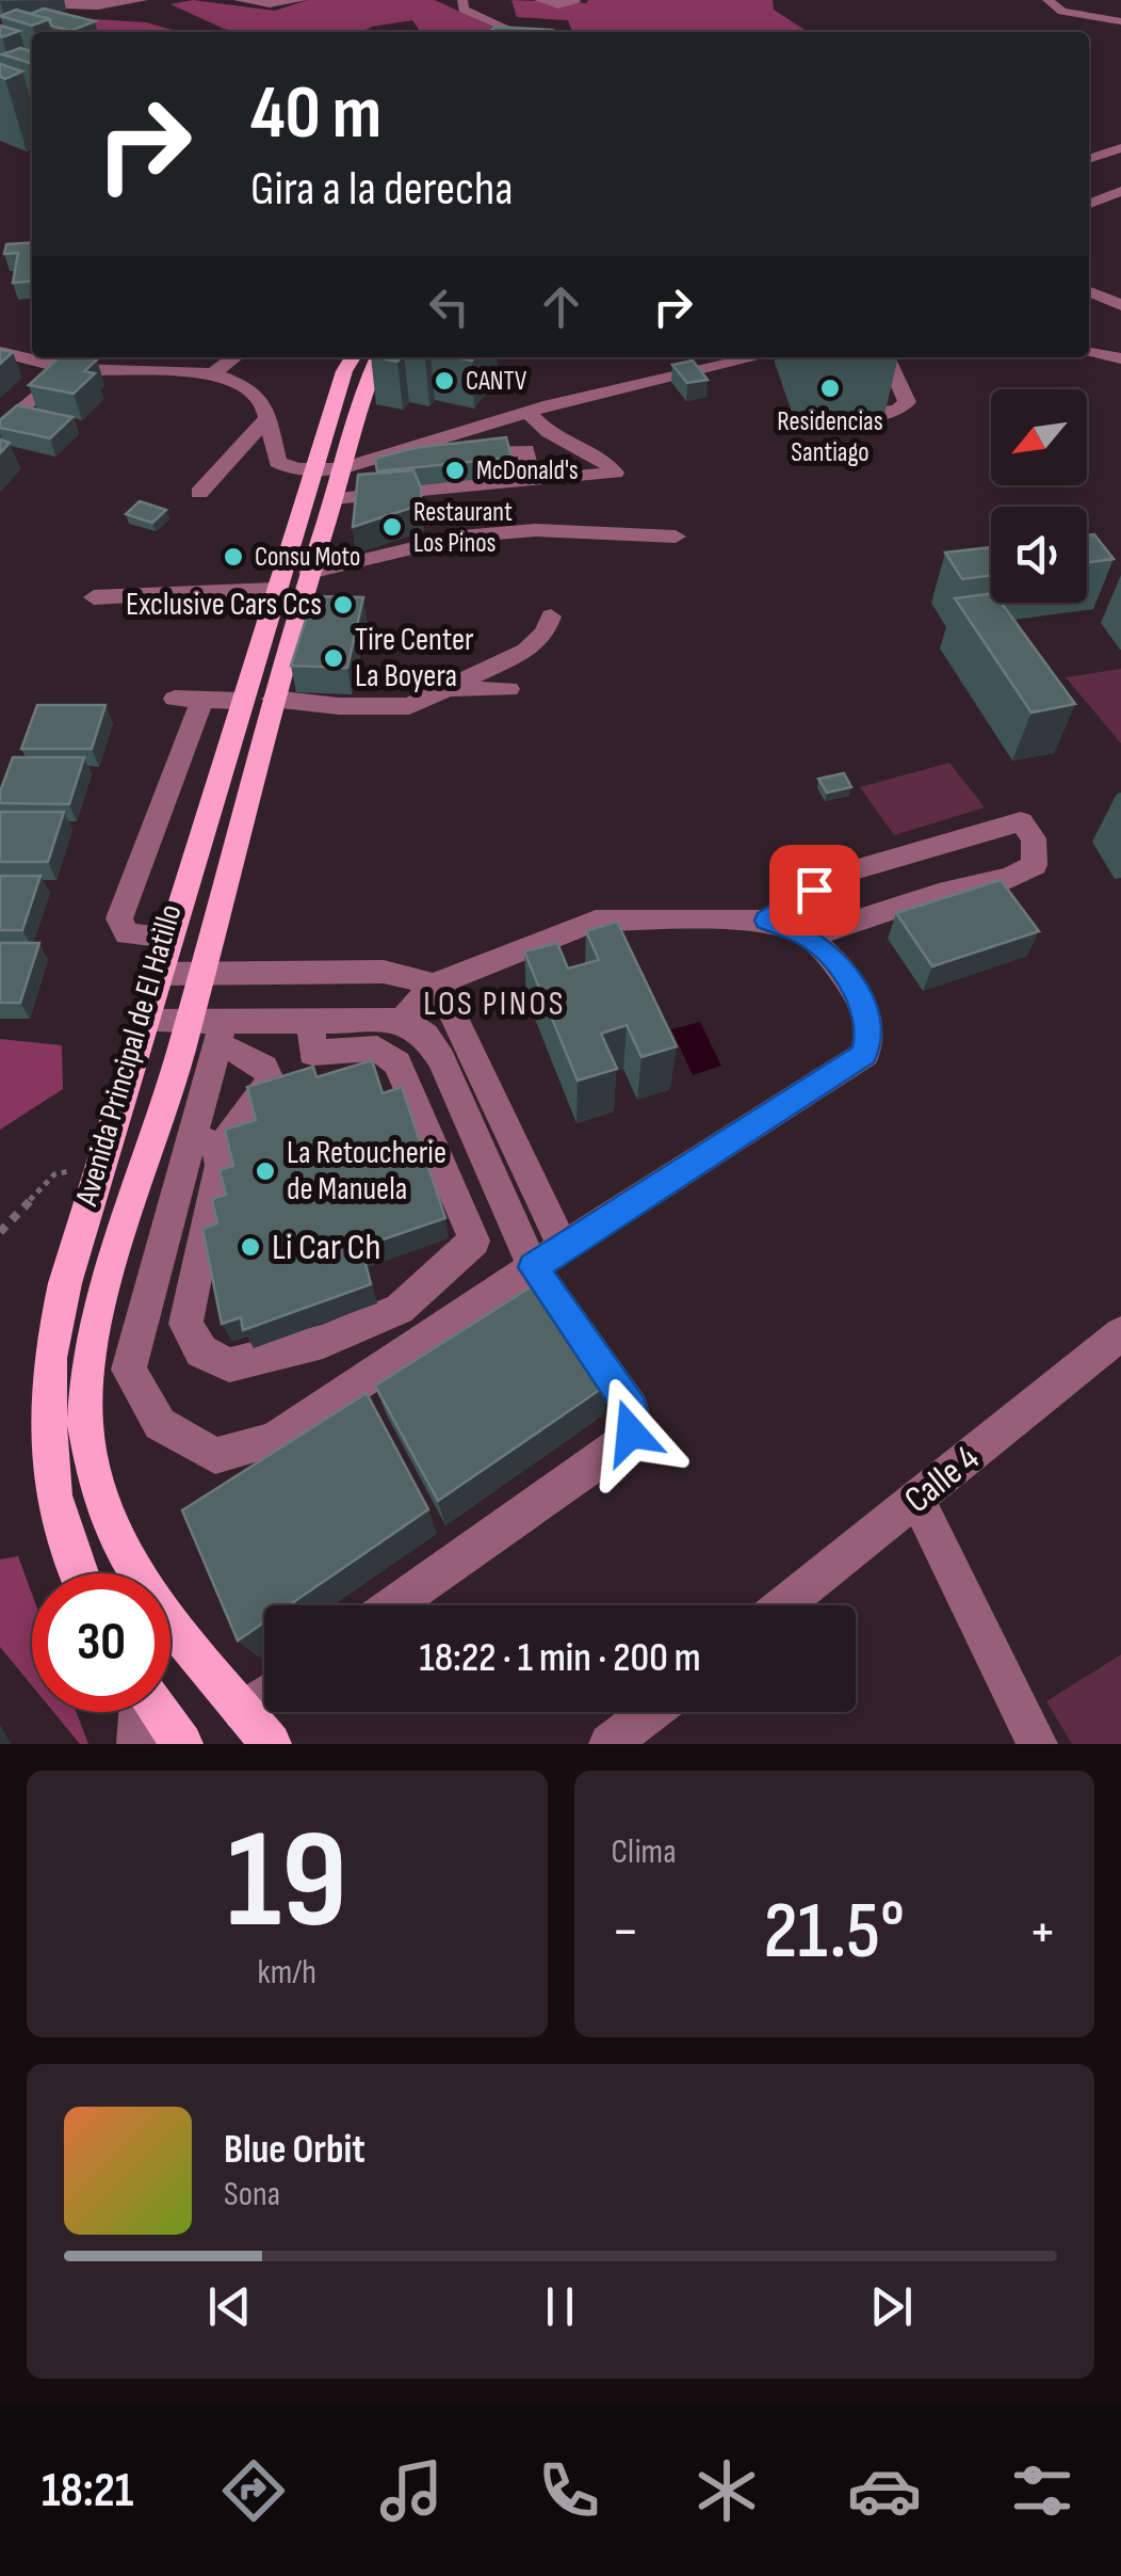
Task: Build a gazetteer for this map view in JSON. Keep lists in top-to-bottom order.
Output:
{
  "streets": {
    "main road": ["Avenida Principal de El Hatillo"],
    "street": ["Calle 4"]
  },
  "districts": ["LOS PINOS"],
  "places": [
    "CANTV",
    "Residencias Santiago",
    "McDonald's",
    "Restaurant Los Pinos",
    "Consu Moto",
    "Exclusive Cars Ccs",
    "Tire Center La Boyera",
    "La Retoucherie de Manuela",
    "Li Car Ch"
  ],
  "north": "bottom left",
  "page": {
    "turn": ["40 m", "Gira a la derecha"],
    "limit": "30",
    "trip": "18:22 · 1 min · 200 m",
    "tile": [
      ["19", "km/h"],
      "Clima"
    ],
    "heat": ["−", "21.5°", "+"],
    "song": ["Blue Orbit", "Sona"],
    "tabs": "18:21"
  }
}
